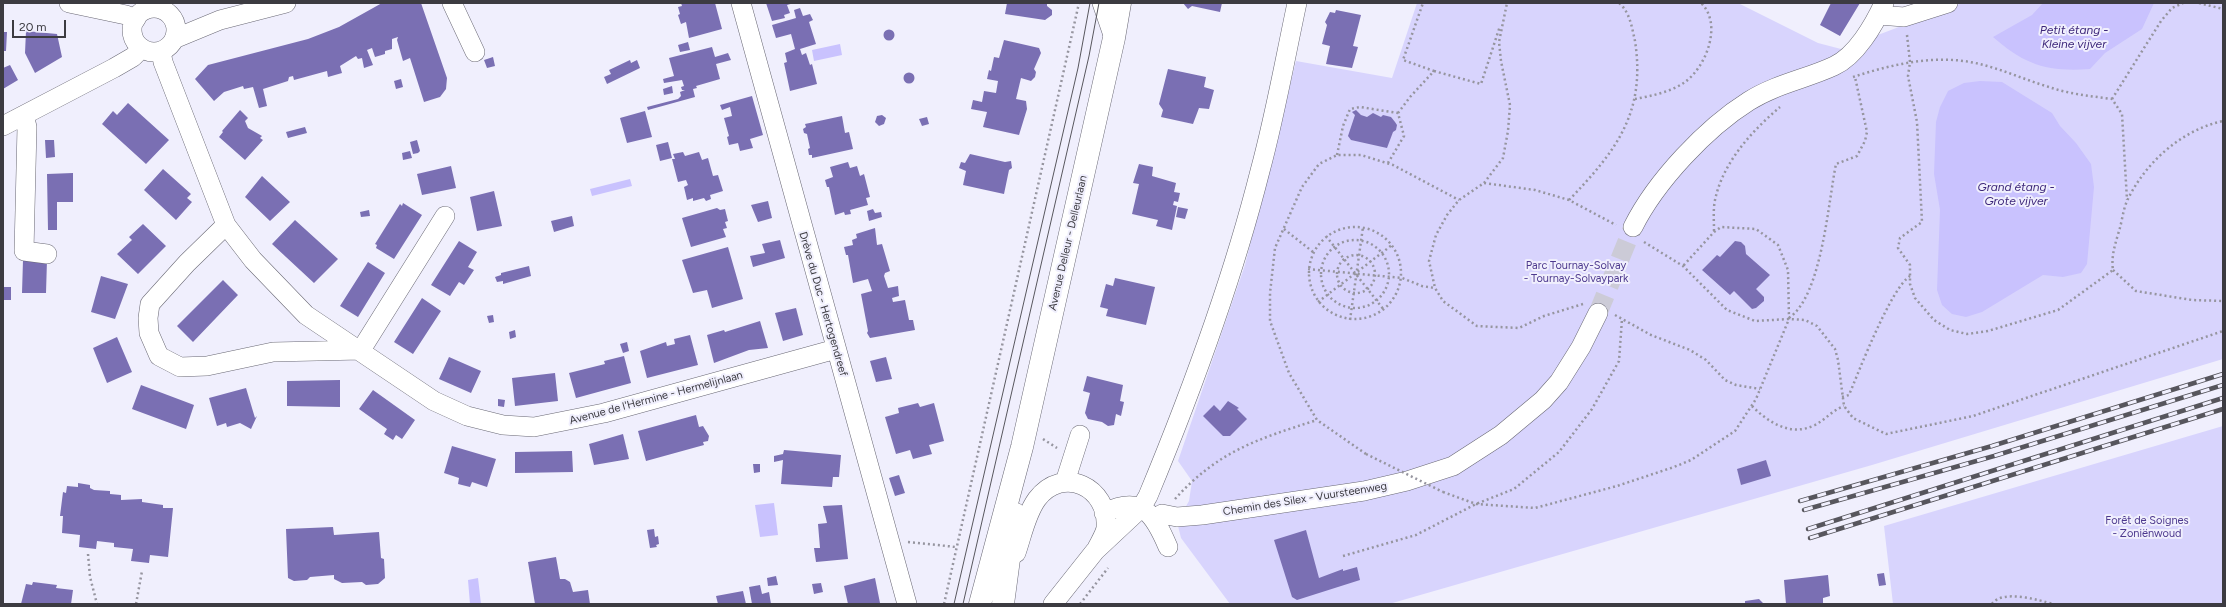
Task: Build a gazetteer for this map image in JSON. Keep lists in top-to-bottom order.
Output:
{
  "streets": {
    "main road": ["Avenue Delleur - Delleurlaan"],
    "street": ["Drève du Duc - Hertogendreef", "Avenue de l'Hermine - Hermelijnlaan", "Chemin des Silex - Vuursteenweg"]
  },
  "crossings": [
    ["Drève du Duc - Hertogendreef", "Avenue de l'Hermine - Hermelijnlaan"]
  ],
  "water": ["Petit étang - Kleine vijver", "Grand étang - Grote vijver"],
  "parks": ["Parc Tournay-Solvay - Tournay-Solvaypark", "Forêt de Soignes - Zoniënwoud"],
  "scale_bar": "20 m"
}
